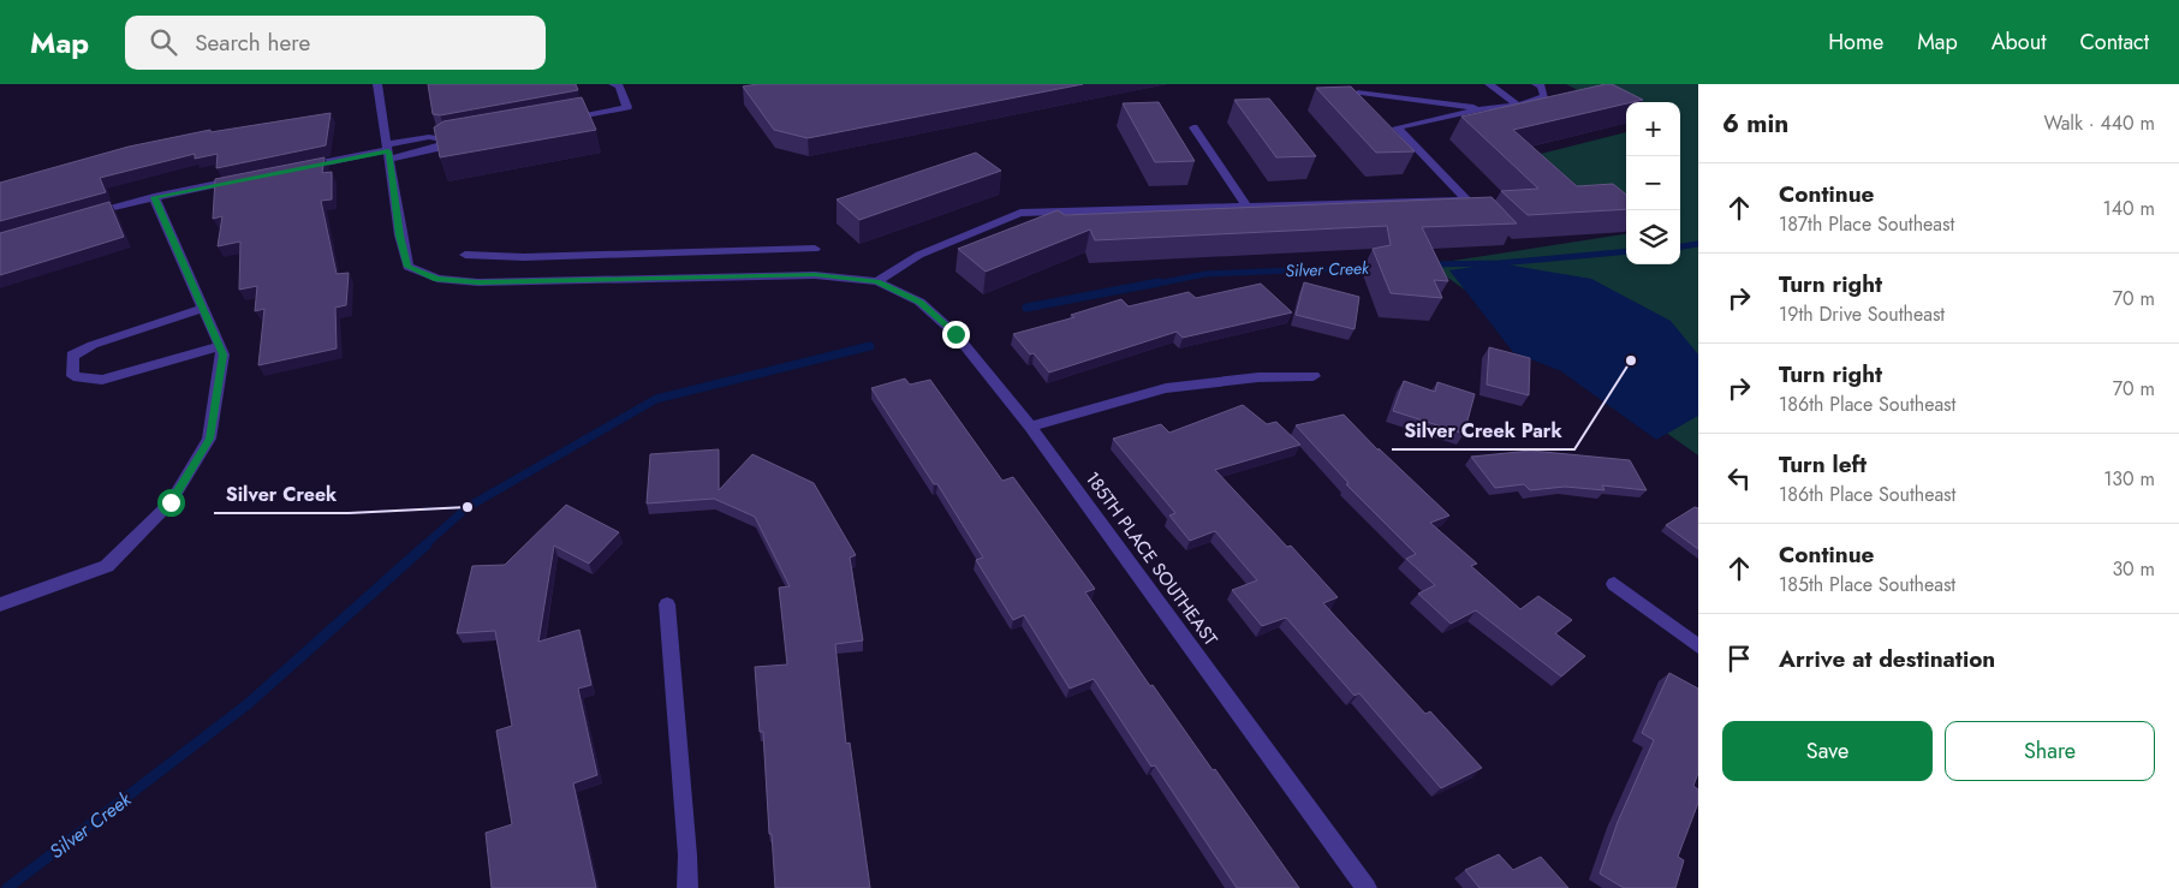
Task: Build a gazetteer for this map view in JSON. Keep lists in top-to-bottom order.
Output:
{
  "streets": {
    "street": ["185TH PLACE SOUTHEAST"]
  },
  "water": ["Silver Creek"],
  "places": ["Silver Creek Park", "Silver Creek"],
  "page": {
    "header": "Map",
    "search": "Search here",
    "nav": [
      "Home",
      "Map",
      "About",
      "Contact"
    ],
    "heading": ["6 min", "Walk · 440 m"],
    "map_buttons": ["+", "−"],
    "list": [
      ["Continue", "187th Place Southeast", "140 m"],
      ["Turn right", "19th Drive Southeast", "70 m"],
      ["Turn right", "186th Place Southeast", "70 m"],
      ["Turn left", "186th Place Southeast", "130 m"],
      ["Continue", "185th Place Southeast", "30 m"],
      "Arrive at destination"
    ],
    "buttons": ["Save", "Share"]
  }
}
